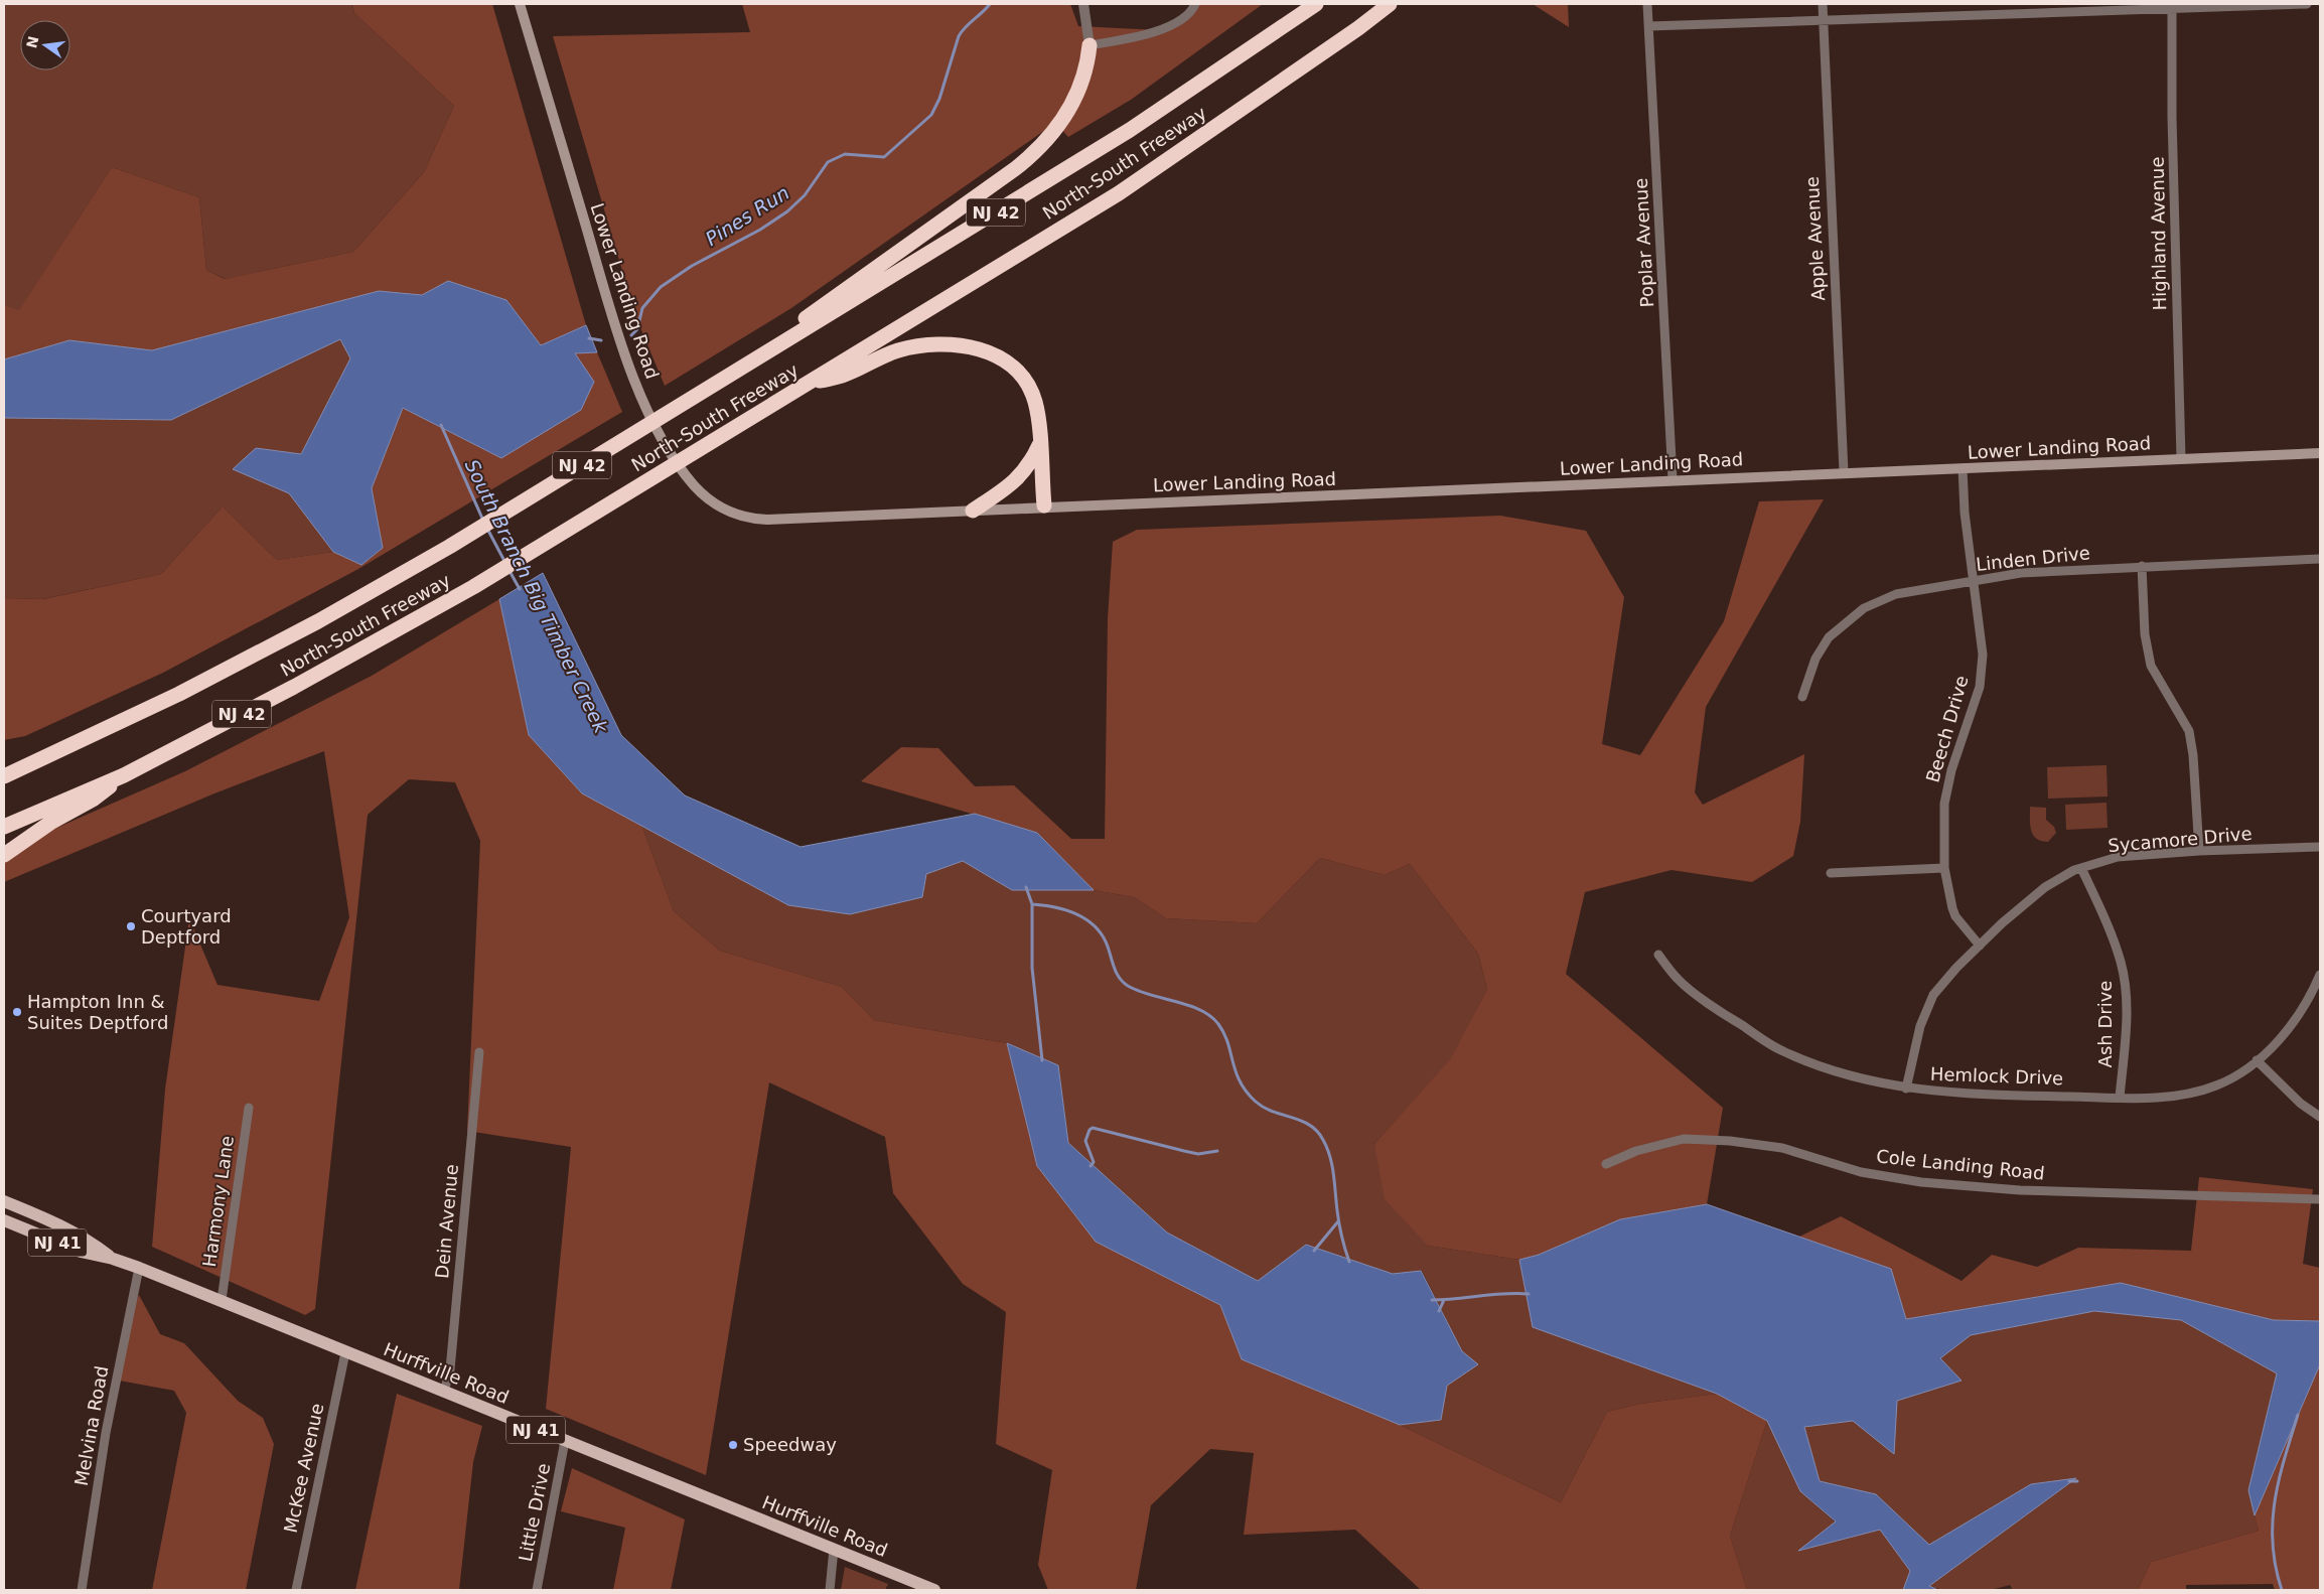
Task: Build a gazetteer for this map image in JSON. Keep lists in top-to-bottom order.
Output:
{
  "streets": {
    "highway": ["North-South Freeway", "NJ 42"],
    "main road": ["Lower Landing Road", "NJ 41", "Hurffville Road"],
    "street": [
      "Highland Avenue",
      "Apple Avenue",
      "Poplar Avenue",
      "Linden Drive",
      "Beech Drive",
      "Sycamore Drive",
      "Ash Drive",
      "Hemlock Drive",
      "Cole Landing Road",
      "Harmony Lane",
      "Dein Avenue",
      "Melvina Road",
      "McKee Avenue",
      "Little Drive"
    ]
  },
  "crossings": [
    ["Highland Avenue", "Lower Landing Road"],
    ["Apple Avenue", "Lower Landing Road"],
    ["Poplar Avenue", "Lower Landing Road"],
    ["Lower Landing Road", "Beech Drive"],
    ["Linden Drive", "Beech Drive"],
    ["Beech Drive", "Sycamore Drive"],
    ["Sycamore Drive", "Ash Drive"],
    ["Ash Drive", "Hemlock Drive"],
    ["Harmony Lane", "Hurffville Road"],
    ["Dein Avenue", "Hurffville Road"],
    ["Hurffville Road", "Melvina Road"],
    ["Hurffville Road", "McKee Avenue"],
    ["Hurffville Road", "Little Drive"]
  ],
  "water": ["Pines Run", "South Branch Big Timber Creek"],
  "places": ["Courtyard Deptford", "Hampton Inn & Suites Deptford", "Speedway"],
  "north": "left"
}
